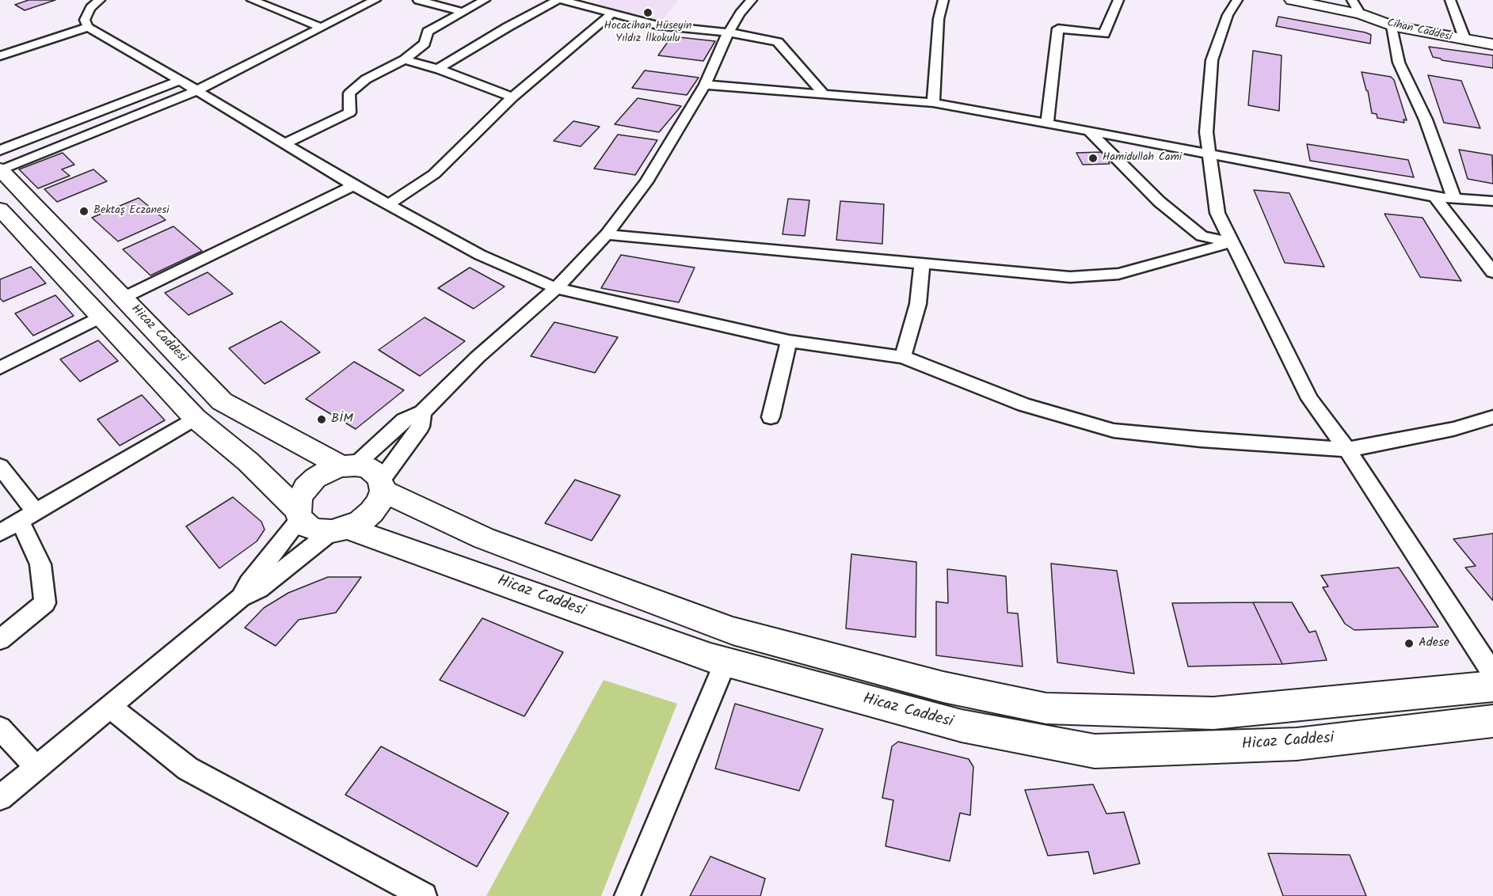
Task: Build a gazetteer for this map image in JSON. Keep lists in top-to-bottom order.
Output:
{
  "streets": {
    "main road": ["Cihan Caddesi", "Hicaz Caddesi"]
  },
  "places": [
    "Hocacihan Hüseyin Yıldız İlkokulu",
    "Hamidullah Cami",
    "Bektaş Eczanesi",
    "BİM",
    "Adese"
  ]
}
